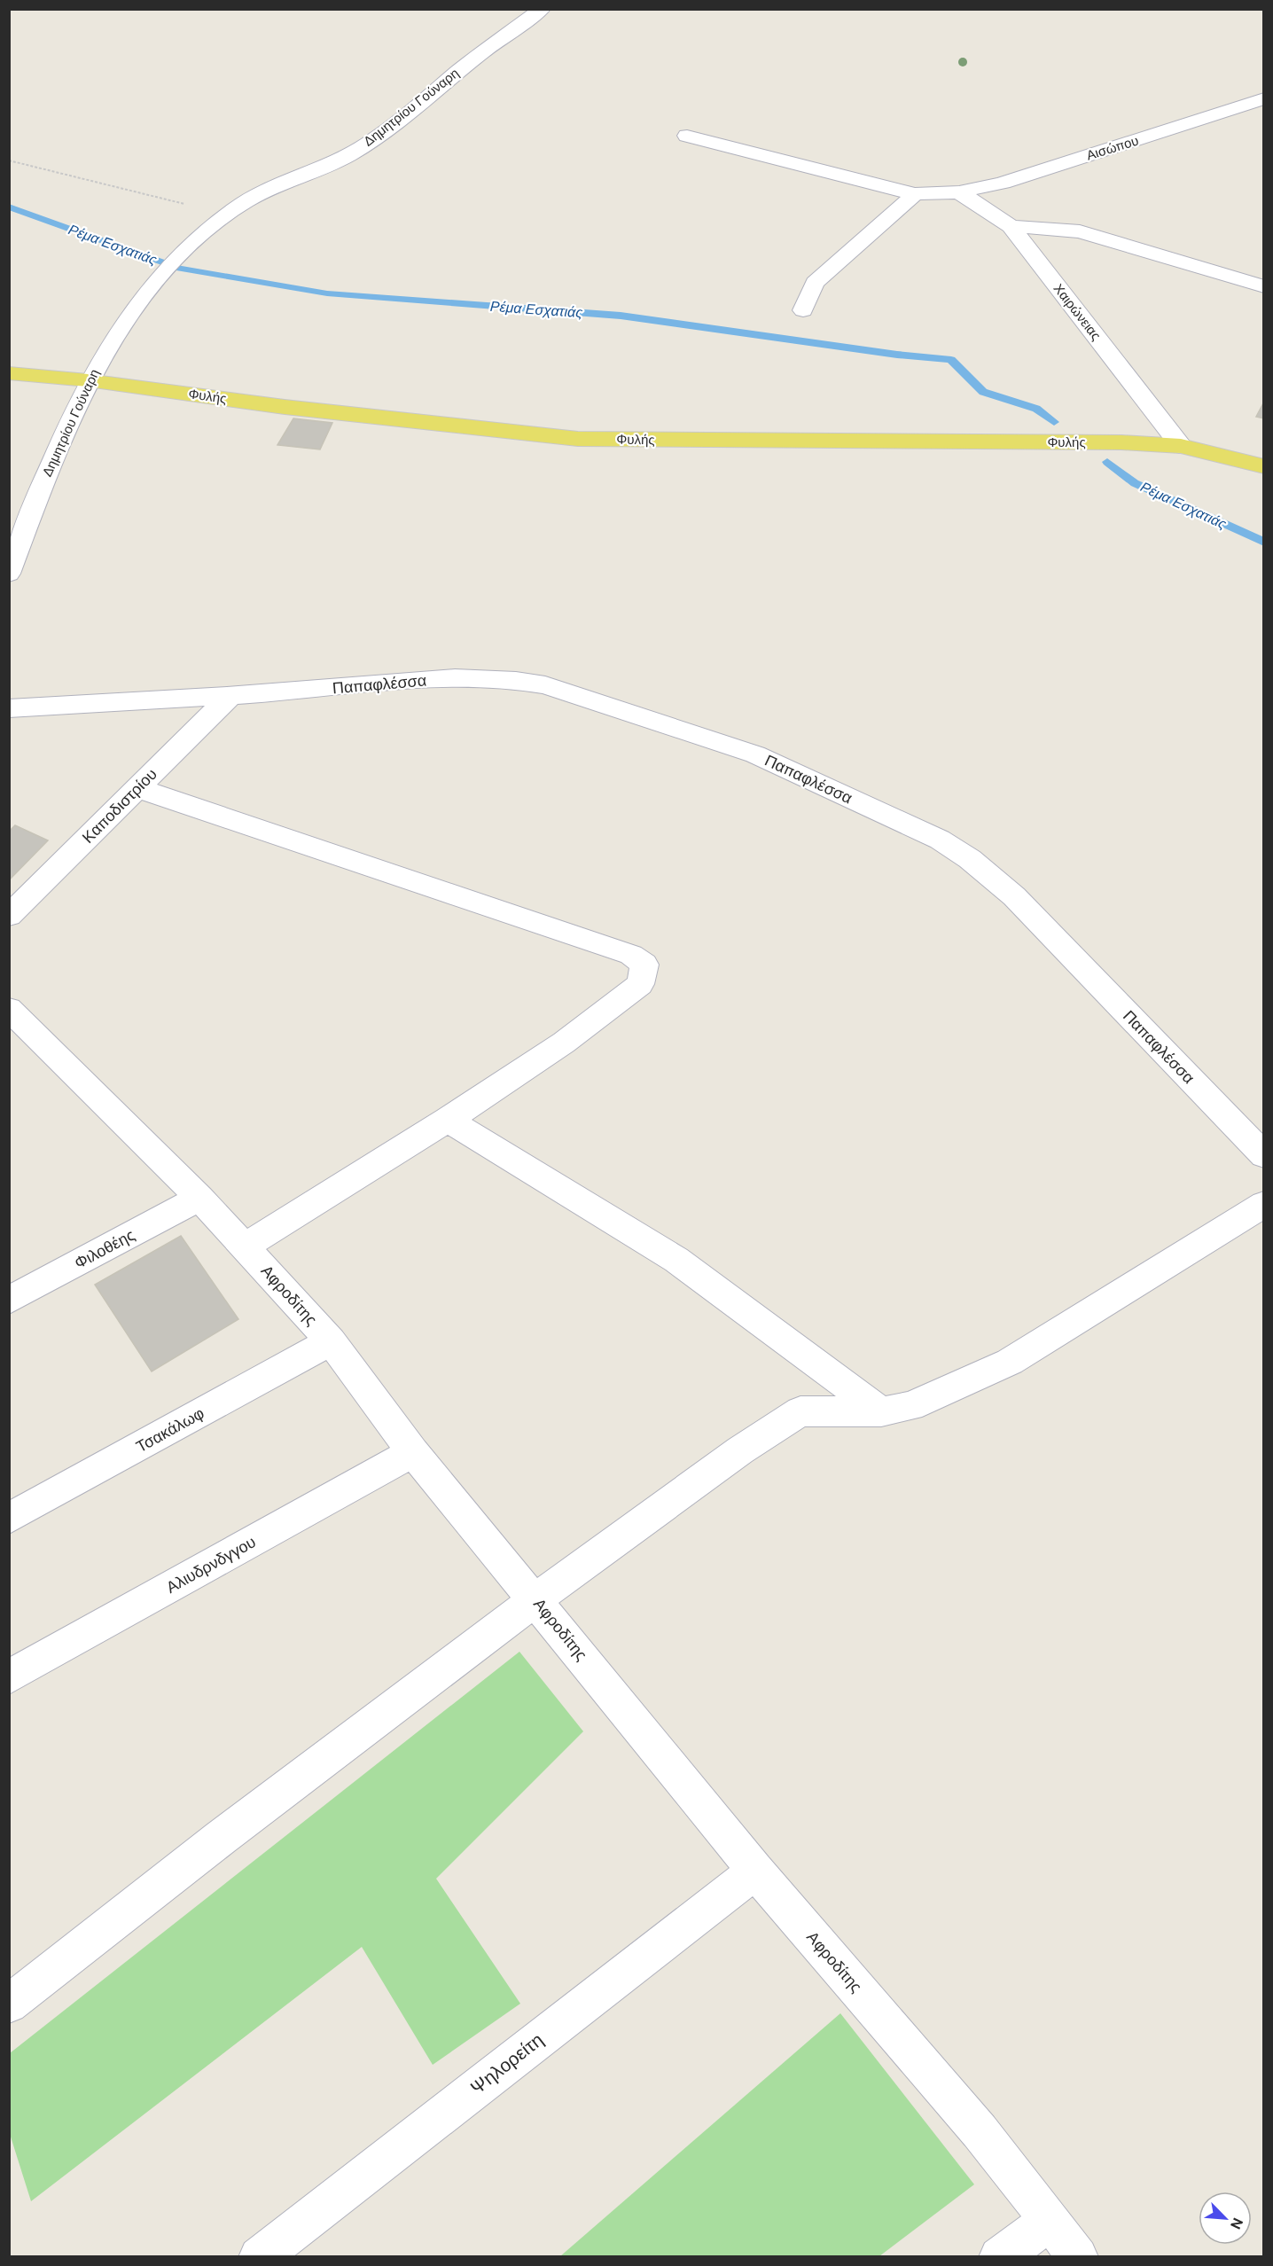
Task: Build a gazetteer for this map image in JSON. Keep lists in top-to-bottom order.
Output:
{
  "streets": {
    "main road": ["Φυλής"],
    "street": [
      "Δημητρίου Γούναρη",
      "Αισώπου",
      "Χαιρώνειας",
      "Παπαφλέσσα",
      "Καποδιστρίου",
      "Φιλοθέης",
      "Αφροδίτης",
      "Τσακάλωφ",
      "Αλιυδρνδγγου",
      "Ψηλορείτη"
    ]
  },
  "crossings": [
    ["Δημητρίου Γούναρη", "Φυλής"],
    ["Αισώπου", "Χαιρώνειας"],
    ["Χαιρώνειας", "Φυλής"],
    ["Παπαφλέσσα", "Καποδιστρίου"],
    ["Φιλοθέης", "Αφροδίτης"],
    ["Αφροδίτης", "Τσακάλωφ"],
    ["Αφροδίτης", "Αλιυδρνδγγου"],
    ["Αφροδίτης", "Ψηλορείτη"]
  ],
  "water": ["Ρέμα Εσχατιάς"],
  "north": "bottom right"
}
